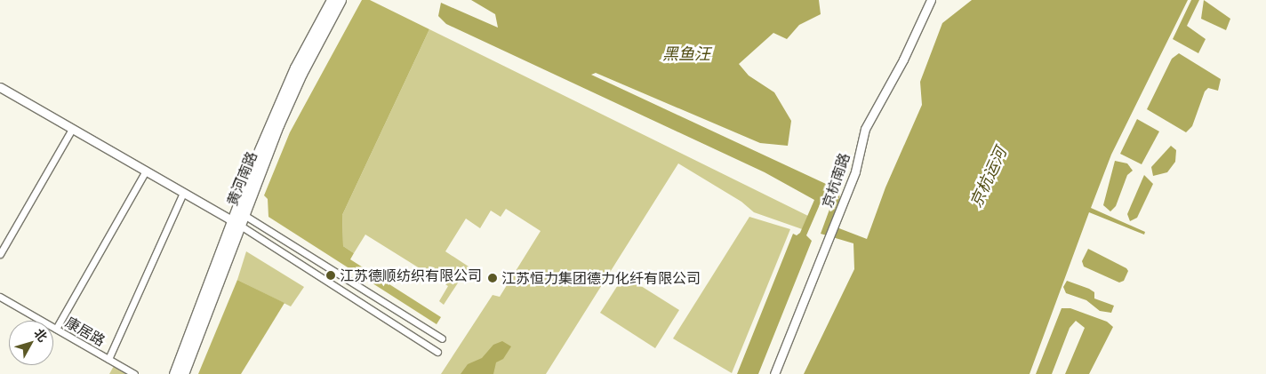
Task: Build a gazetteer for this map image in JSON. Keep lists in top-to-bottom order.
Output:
{
  "streets": {
    "main road": ["黄河南路"],
    "street": ["京杭南路", "康居路"]
  },
  "water": ["黑鱼汪", "京杭运河"],
  "places": ["江苏德顺纺织有限公司", "江苏恒力集团德力化纤有限公司"],
  "north": "top right"
}
